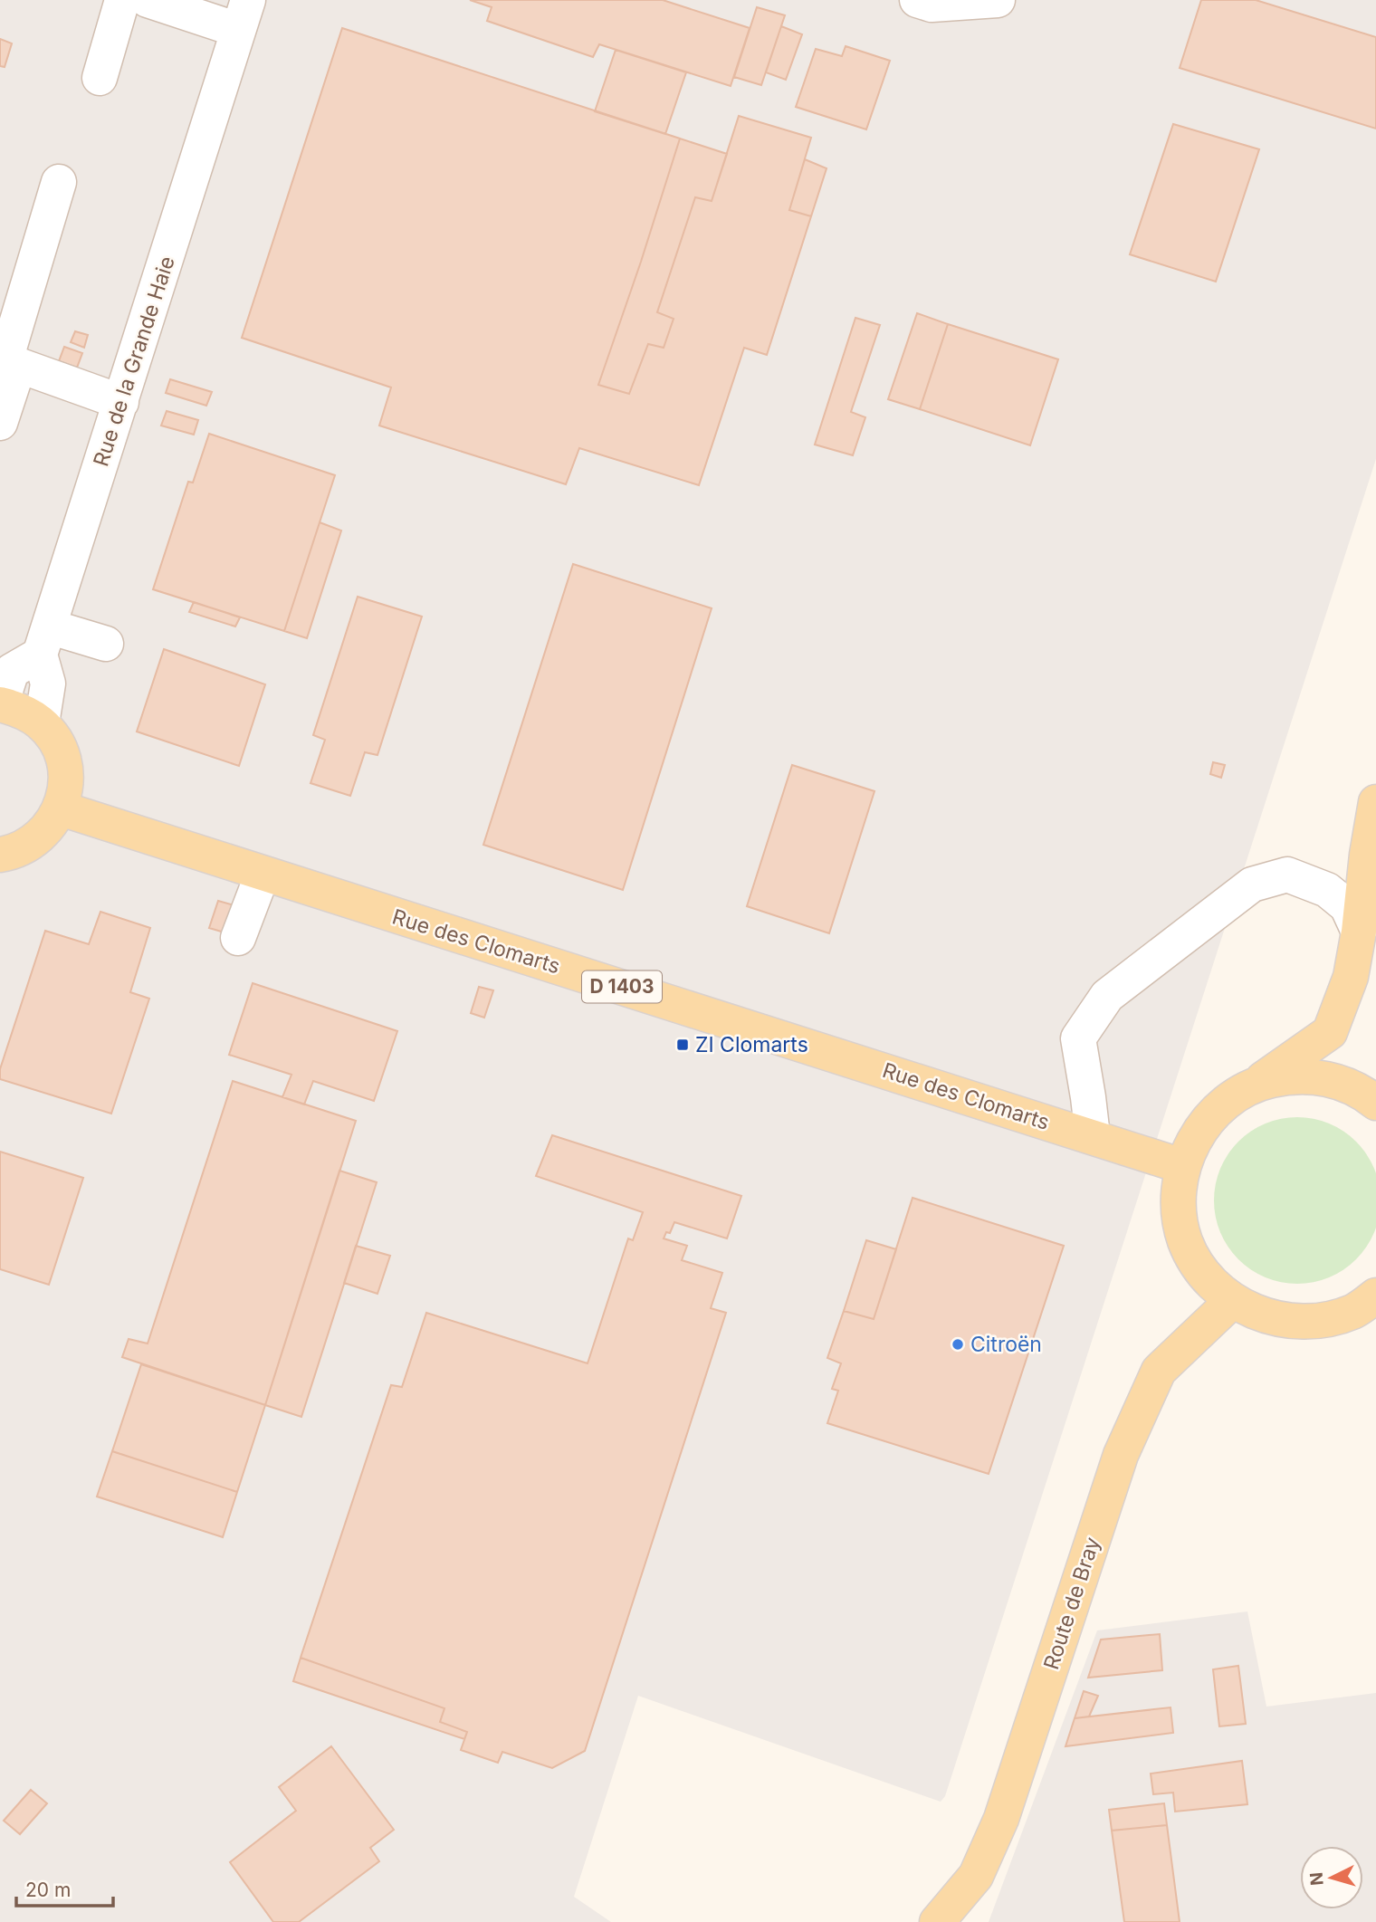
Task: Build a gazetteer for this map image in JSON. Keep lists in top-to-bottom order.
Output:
{
  "streets": {
    "main road": ["Rue des Clomarts", "D 1403", "Route de Bray"],
    "street": ["Rue de la Grande Haie"]
  },
  "places": {
    "transit": ["ZI Clomarts"],
    "other": ["Citroën"]
  },
  "scale_bar": "20 m",
  "north": "left"
}
